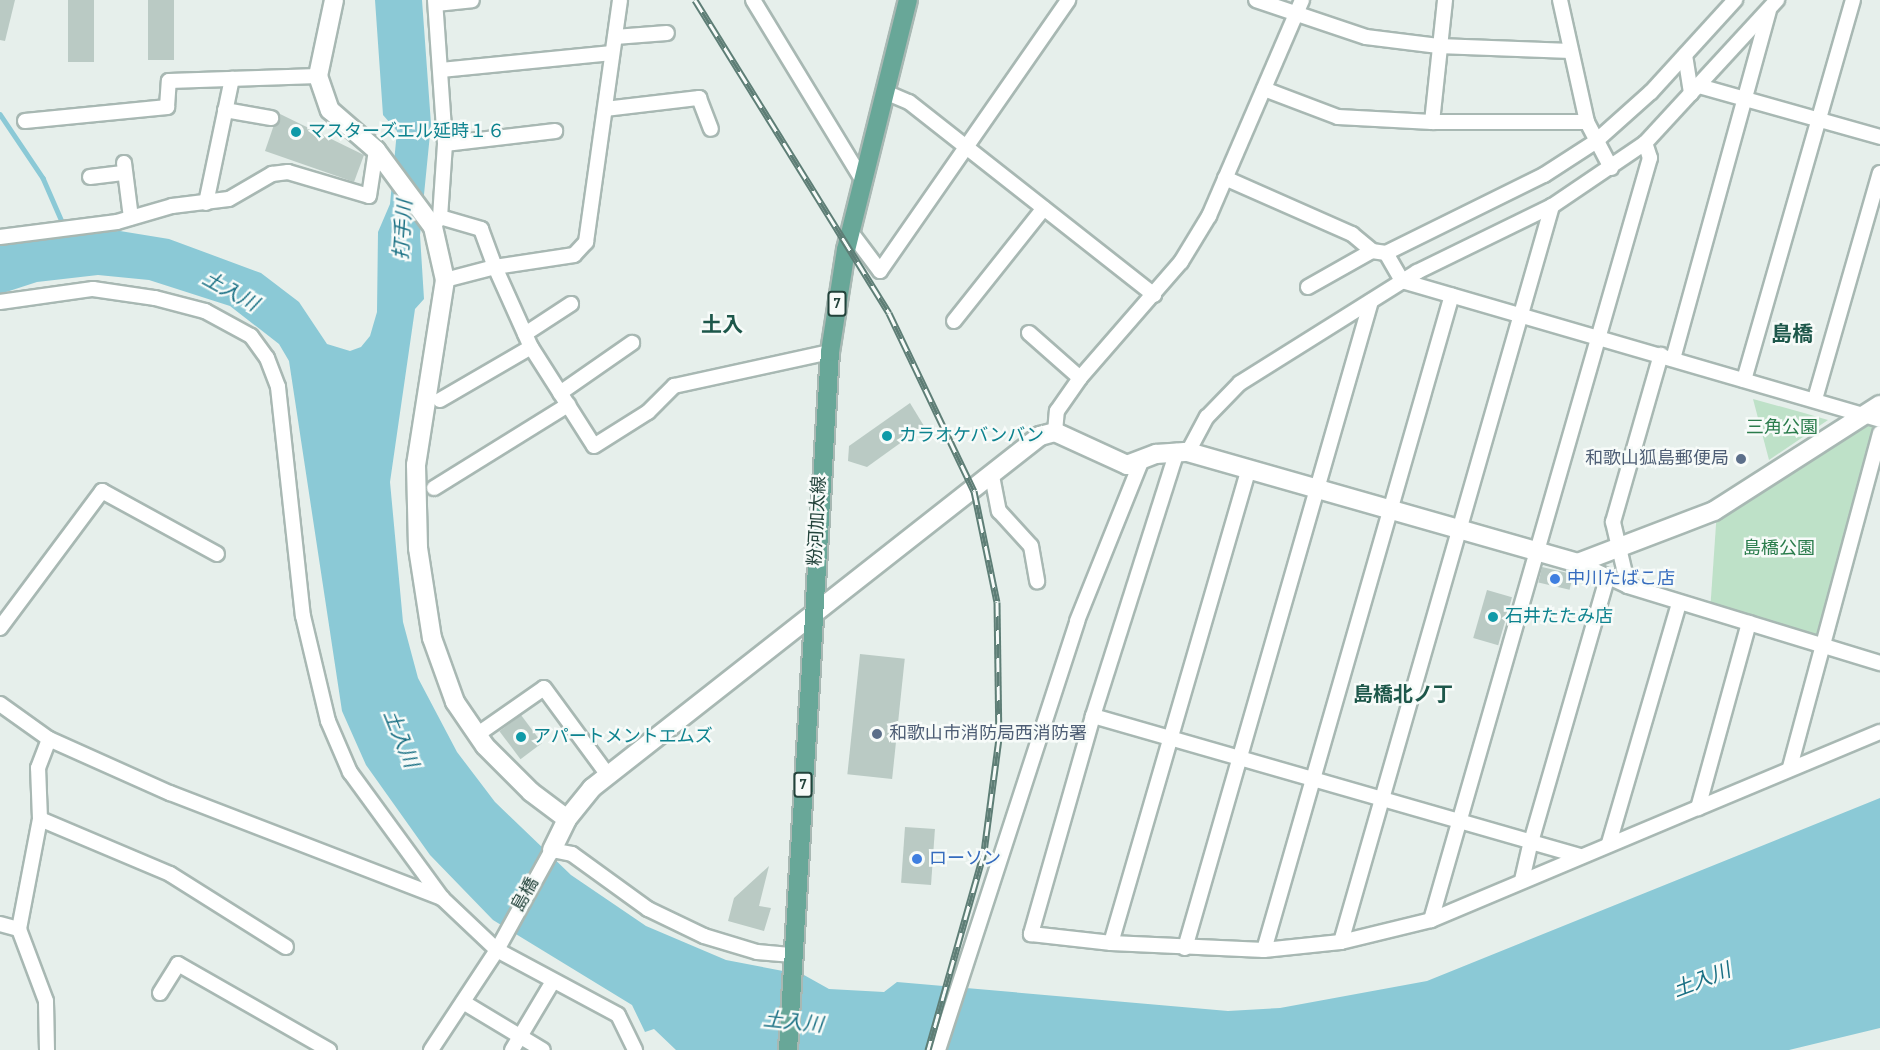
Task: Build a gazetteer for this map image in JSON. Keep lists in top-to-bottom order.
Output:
{
  "streets": {
    "main road": ["7", "粉河加太線"],
    "street": ["島橋"]
  },
  "districts": ["土入", "島橋", "島橋北ノ丁"],
  "water": ["打手川", "土入川"],
  "parks": ["三角公園", "島橋公園"],
  "places": [
    "マスターズエル延時１６",
    "カラオケバンバン",
    "和歌山狐島郵便局",
    "中川たばこ店",
    "石井たたみ店",
    "和歌山市消防局西消防署",
    "アパートメントエムズ",
    "ローソン"
  ]
}
